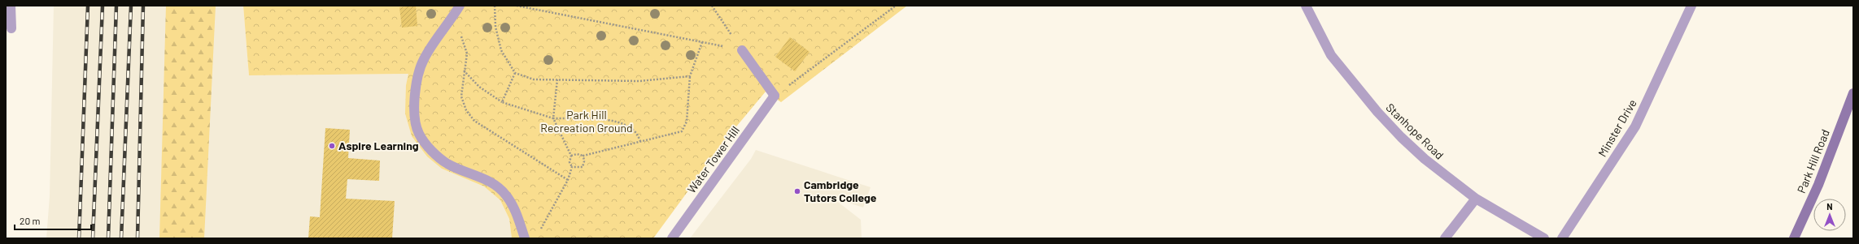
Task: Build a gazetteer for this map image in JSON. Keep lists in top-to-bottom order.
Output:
{
  "streets": {
    "main road": ["Park Hill Road"],
    "street": ["Minster Drive", "Stanhope Road", "Water Tower Hill"]
  },
  "parks": ["Park Hill Recreation Ground"],
  "places": ["Aspire Learning", "Cambridge Tutors College"],
  "scale_bar": "20 m",
  "north": "top"
}
